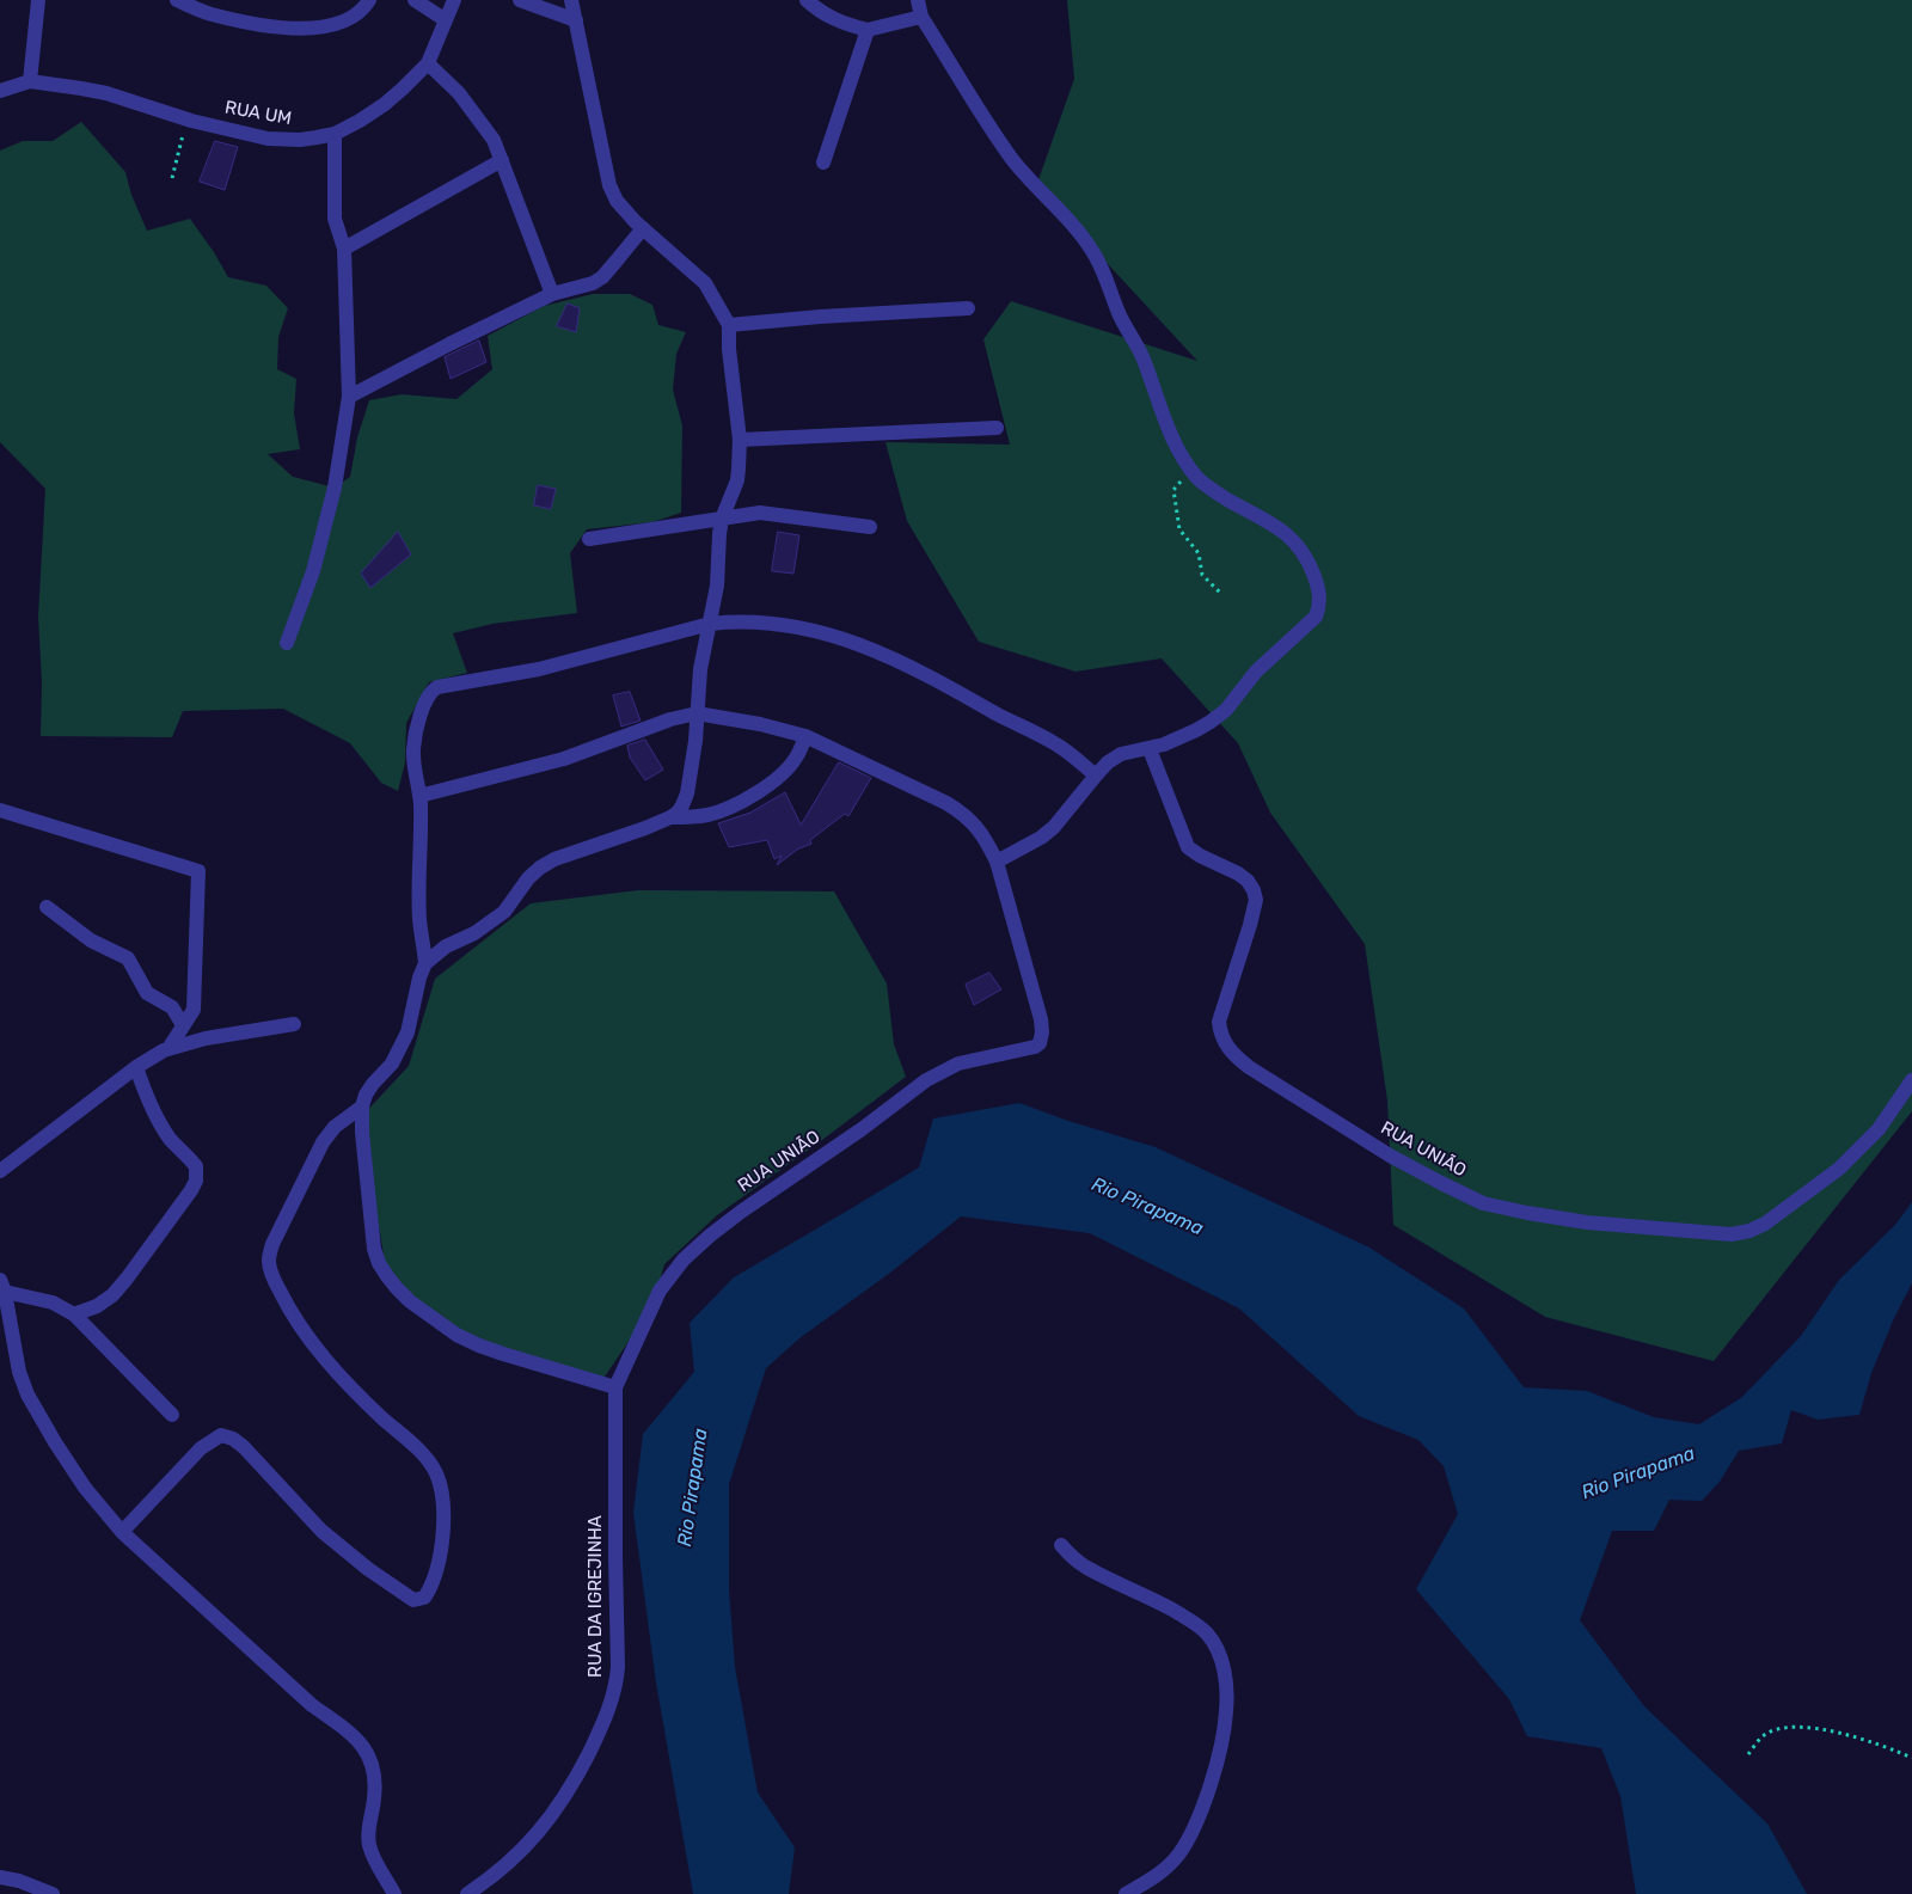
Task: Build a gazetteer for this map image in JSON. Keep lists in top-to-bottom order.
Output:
{
  "streets": {
    "street": ["RUA UM", "RUA UNIÃO", "RUA DA IGREJINHA"]
  },
  "crossings": [
    ["RUA UNIÃO", "RUA DA IGREJINHA"]
  ],
  "water": ["Rio Pirapama"]
}
